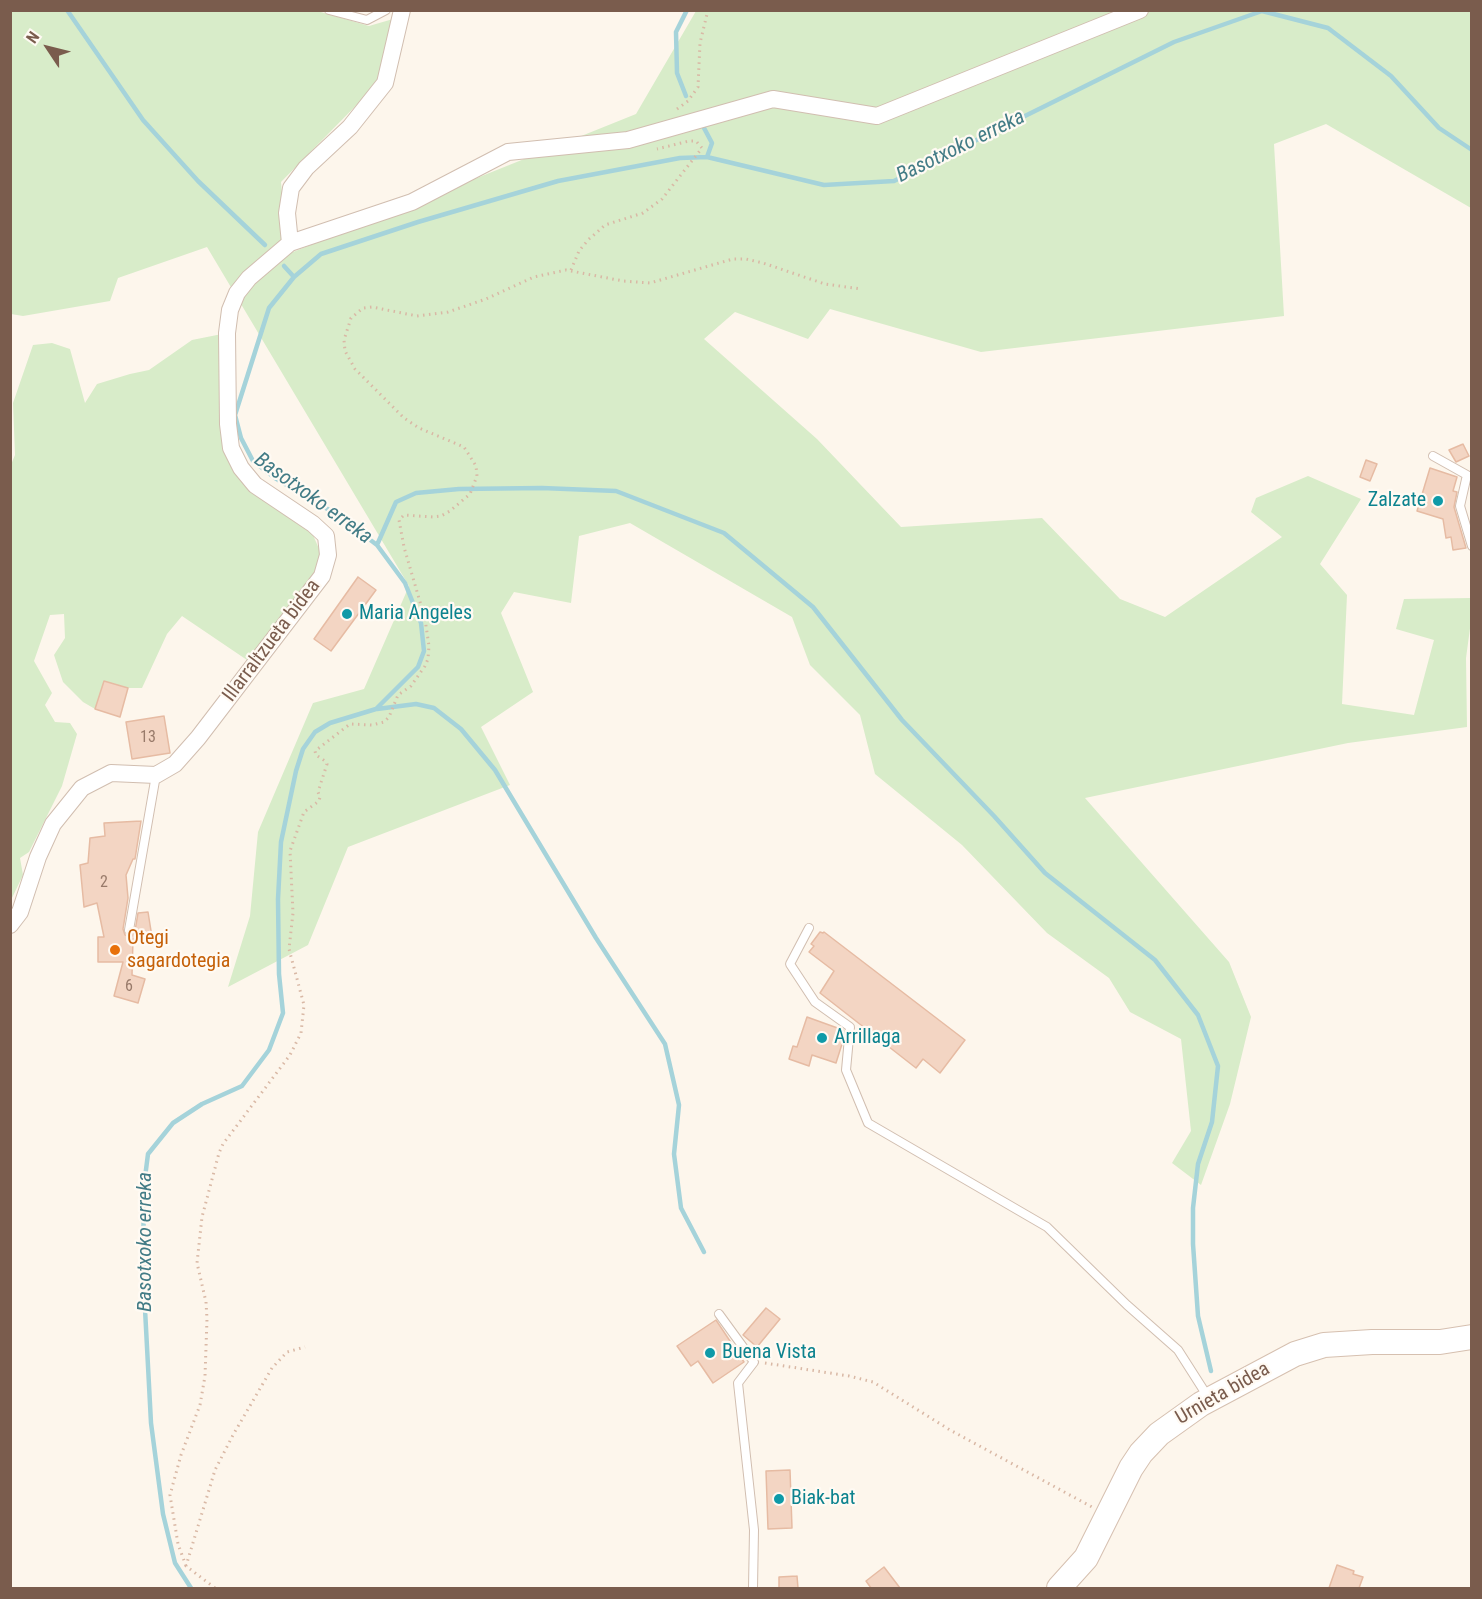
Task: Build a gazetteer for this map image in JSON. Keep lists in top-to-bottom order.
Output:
{
  "streets": {
    "street": ["Illarraltzueta bidea", "Urnieta bidea"]
  },
  "water": ["Basotxoko erreka"],
  "places": [
    "Zalzate",
    "Maria Angeles",
    "Otegi sagardotegia",
    "Arrillaga",
    "Buena Vista",
    "Biak-bat"
  ],
  "house_numbers": ["13", "2", "6"],
  "north": "top left"
}
